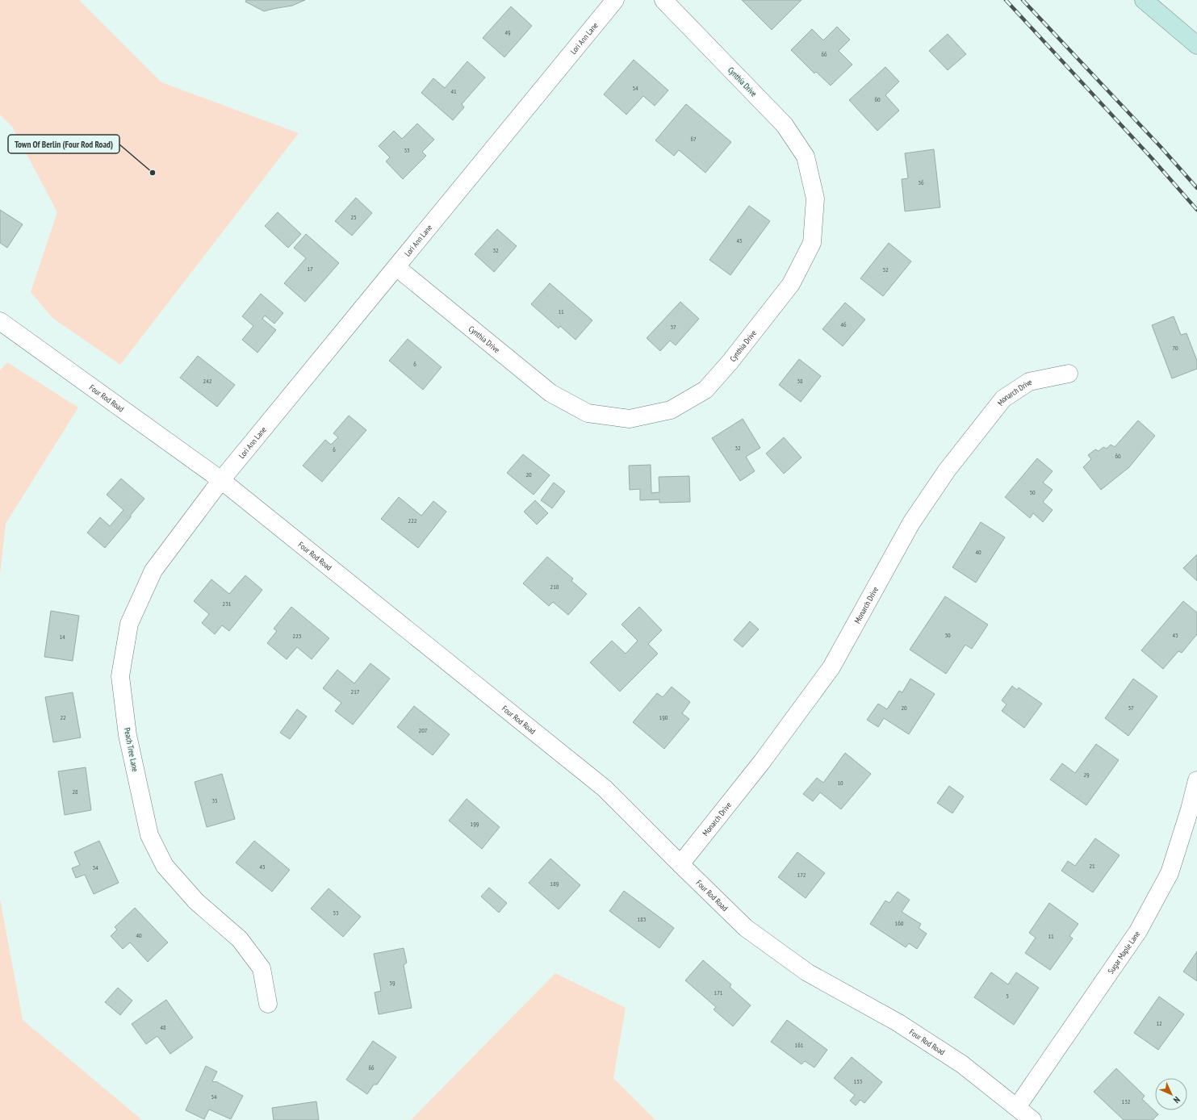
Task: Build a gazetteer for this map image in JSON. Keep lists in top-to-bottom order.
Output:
{
  "streets": {
    "street": [
      "Lori Ann Lane",
      "Cynthia Drive",
      "Monarch Drive",
      "Four Rod Road",
      "Peach Tree Lane",
      "Sugar Maple Lane"
    ]
  },
  "crossings": [
    ["Lori Ann Lane", "Cynthia Drive"],
    ["Lori Ann Lane", "Four Rod Road"],
    ["Lori Ann Lane", "Peach Tree Lane"],
    ["Monarch Drive", "Four Rod Road"],
    ["Four Rod Road", "Peach Tree Lane"],
    ["Four Rod Road", "Sugar Maple Lane"]
  ],
  "places": ["Town Of Berlin (Four Rod Road)"],
  "house_numbers": [
    "49",
    "66",
    "54",
    "41",
    "60",
    "67",
    "33",
    "56",
    "25",
    "45",
    "32",
    "17",
    "52",
    "11",
    "46",
    "37",
    "70",
    "6",
    "242",
    "38",
    "32",
    "6",
    "60",
    "20",
    "50",
    "222",
    "40",
    "210",
    "231",
    "30",
    "43",
    "223",
    "14",
    "217",
    "20",
    "37",
    "22",
    "190",
    "207",
    "29",
    "10",
    "28",
    "35",
    "199",
    "21",
    "45",
    "34",
    "172",
    "189",
    "53",
    "183",
    "160",
    "40",
    "11",
    "59",
    "171",
    "5",
    "12",
    "48",
    "161",
    "66",
    "153",
    "54",
    "132"
  ],
  "north": "bottom right"
}
